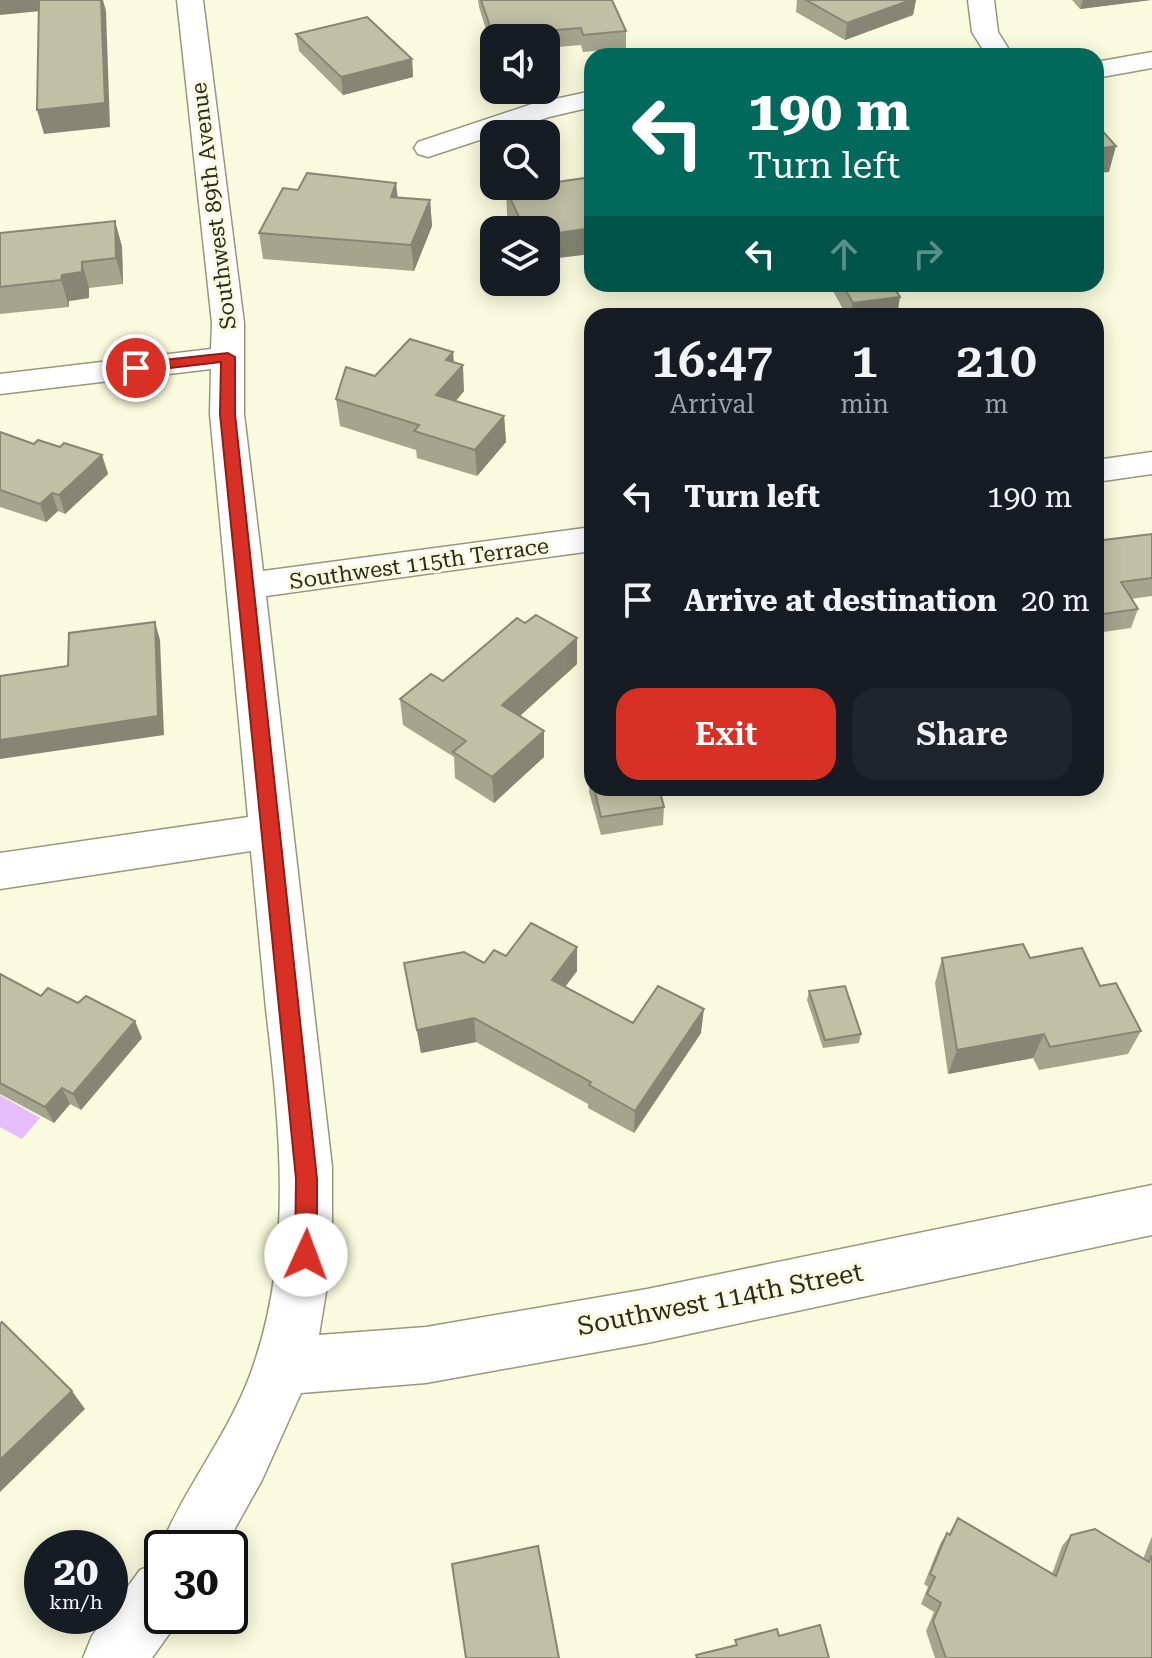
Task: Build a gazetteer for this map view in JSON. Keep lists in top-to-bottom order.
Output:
{
  "streets": {
    "street": ["Southwest 89th Avenue", "Southwest 115th Terrace", "Southwest 114th Street"]
  },
  "crossings": [
    ["Southwest 89th Avenue", "Southwest 115th Terrace"],
    ["Southwest 89th Avenue", "Southwest 114th Street"]
  ],
  "page": {
    "turn": ["190 m", "Turn left"],
    "eta": [
      "16:47",
      "Arrival",
      "1",
      "min",
      "210",
      "m"
    ],
    "list": [
      {
        "name": "Turn left",
        "value": "190 m"
      },
      {
        "name": "Arrive at destination",
        "value": "20 m"
      }
    ],
    "buttons": ["Exit", "Share"],
    "speed": "20 km/h",
    "limit": "30"
  }
}
